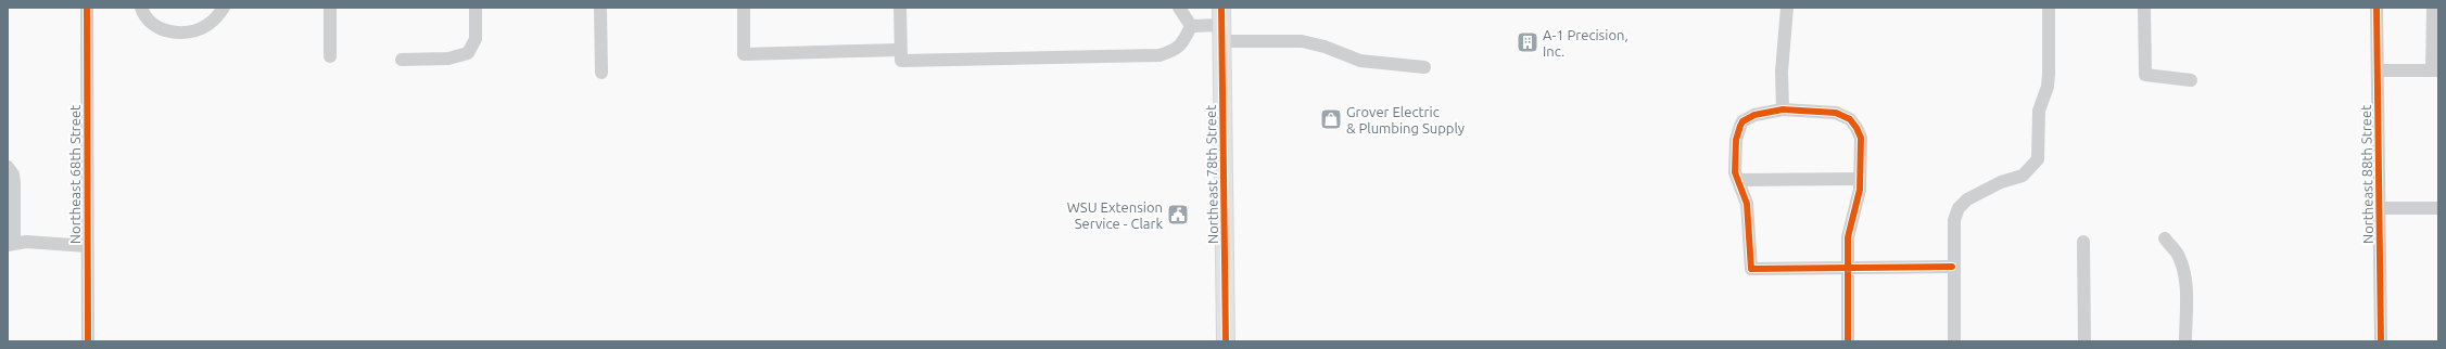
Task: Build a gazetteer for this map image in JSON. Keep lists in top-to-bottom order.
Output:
{
  "streets": {
    "main road": ["Northeast 78th Street"],
    "street": ["Northeast 68th Street", "Northeast 88th Street"]
  },
  "places": {
    "building": ["A-1 Precision, Inc."],
    "shop": ["Grover Electric & Plumbing Supply"],
    "public building": ["WSU Extension Service - Clark"]
  }
}
